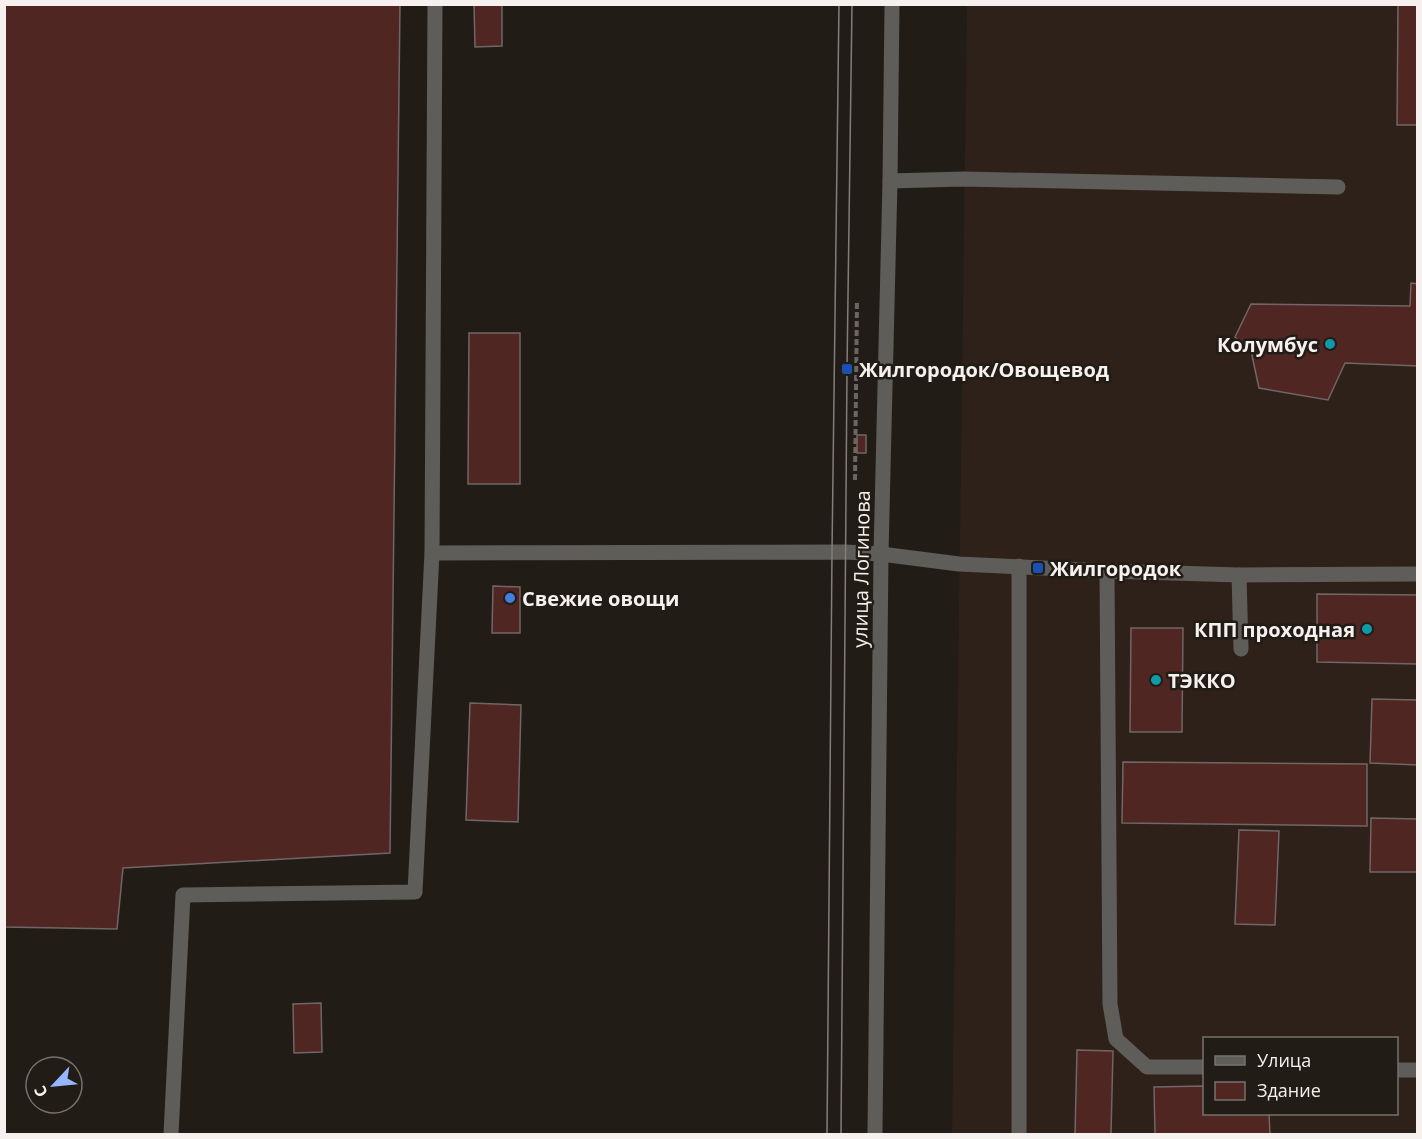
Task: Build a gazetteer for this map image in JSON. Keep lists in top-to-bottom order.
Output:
{
  "streets": {
    "street": ["улица Логинова"]
  },
  "places": {
    "other": [
      "Колумбус",
      "Свежие овощи",
      "КПП проходная",
      "ТЭККО"
    ],
    "transit": ["Жилгородок/Овощевод", "Жилгородок"]
  },
  "legend": ["Улица", "Здание"],
  "north": "bottom left"
}
